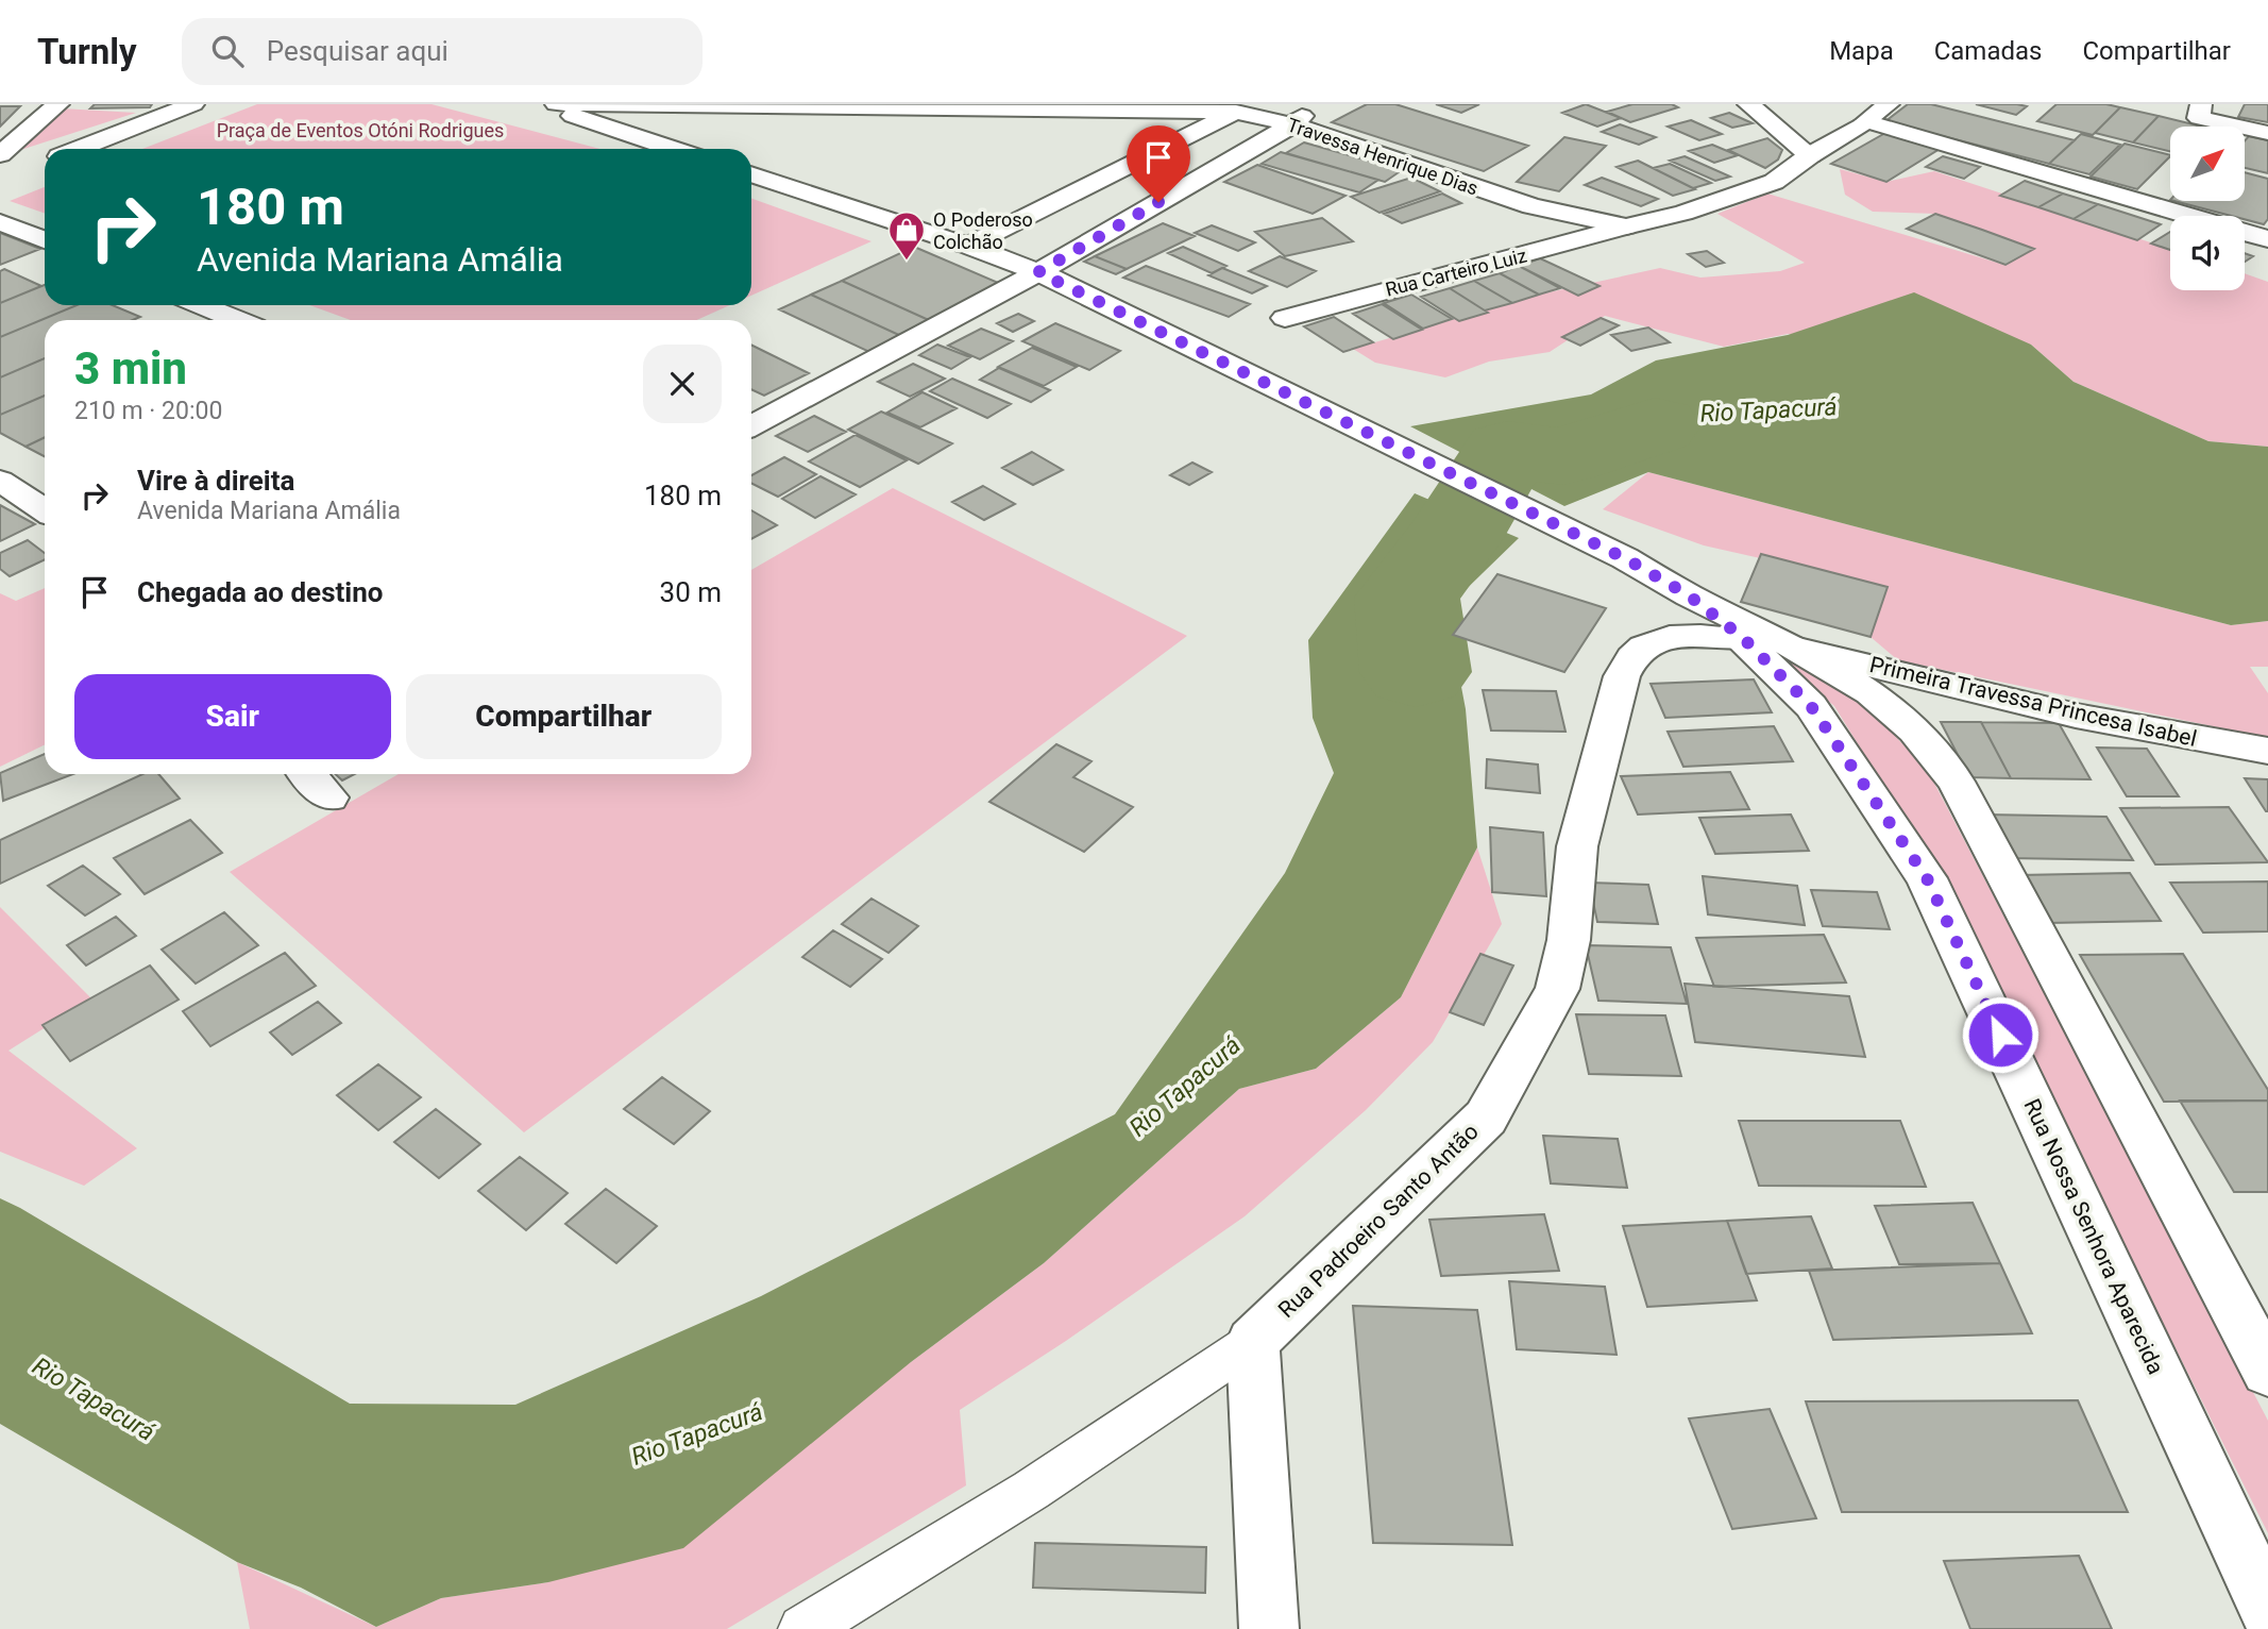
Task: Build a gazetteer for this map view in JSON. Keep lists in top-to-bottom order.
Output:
{
  "streets": {
    "main road": [
      "Travessa Henrique Dias",
      "Rua Carteiro Luiz",
      "Primeira Travessa Princesa Isabel",
      "Rua Padroeiro Santo Antão",
      "Rua Nossa Senhora Aparecida"
    ]
  },
  "crossings": [
    ["Travessa Henrique Dias", "Rua Carteiro Luiz"],
    ["Primeira Travessa Princesa Isabel", "Rua Nossa Senhora Aparecida"],
    ["Rua Padroeiro Santo Antão", "Rua Nossa Senhora Aparecida"]
  ],
  "water": ["Rio Tapacurá"],
  "parks": ["Praça de Eventos Otóni Rodrigues"],
  "places": {
    "shop": ["O Poderoso Colchão"]
  },
  "north": "top right",
  "page": {
    "header": "Turnly",
    "search": "Pesquisar aqui",
    "nav": ["Mapa", "Camadas", "Compartilhar"],
    "turn": ["180 m", "Avenida Mariana Amália"],
    "heading": ["3 min", "210 m · 20:00"],
    "list": [
      {
        "name": "Vire à direita",
        "note": "Avenida Mariana Amália",
        "value": "180 m"
      },
      {
        "name": "Chegada ao destino",
        "value": "30 m"
      }
    ],
    "buttons": ["Sair", "Compartilhar"]
  }
}
